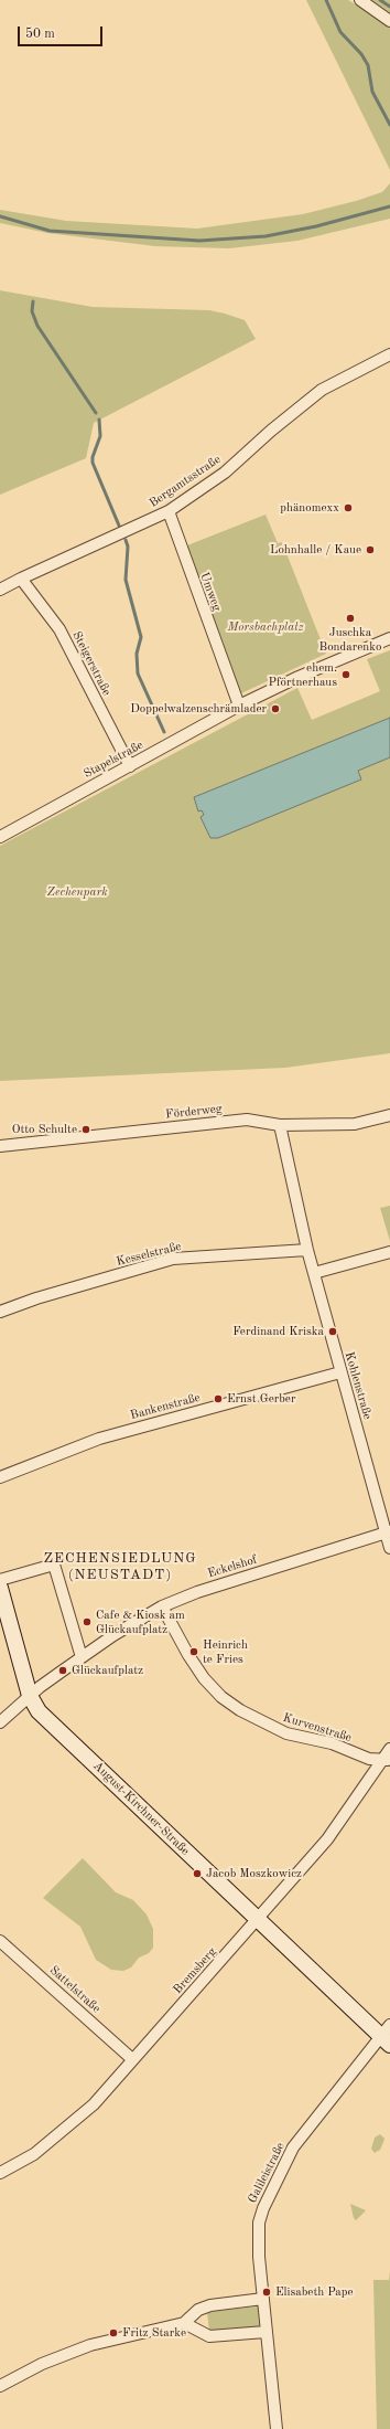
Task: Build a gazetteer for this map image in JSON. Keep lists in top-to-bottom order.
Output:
{
  "streets": {
    "street": [
      "Bergamtsstraße",
      "Umweg",
      "Steigerstraße",
      "Stapelstraße",
      "Förderweg",
      "Kesselstraße",
      "Kohlenstraße",
      "Bankenstraße",
      "Eckelshof",
      "Kurvenstraße",
      "August-Kirchner-Straße",
      "Bremsberg",
      "Sattelstraße",
      "Galileistraße"
    ]
  },
  "crossings": [
    ["Bergamtsstraße", "Umweg"],
    ["Bergamtsstraße", "Steigerstraße"],
    ["Umweg", "Stapelstraße"],
    ["Steigerstraße", "Stapelstraße"],
    ["Förderweg", "Kohlenstraße"],
    ["Kesselstraße", "Kohlenstraße"],
    ["Kohlenstraße", "Bankenstraße"],
    ["Kohlenstraße", "Eckelshof"],
    ["Eckelshof", "Kurvenstraße"],
    ["Eckelshof", "August-Kirchner-Straße"],
    ["Kurvenstraße", "Bremsberg"],
    ["August-Kirchner-Straße", "Bremsberg"],
    ["August-Kirchner-Straße", "Galileistraße"],
    ["Bremsberg", "Sattelstraße"]
  ],
  "districts": ["ZECHENSIEDLUNG (NEUSTADT)"],
  "parks": ["Morsbachplatz", "Zechenpark"],
  "places": [
    "phänomexx",
    "Lohnhalle / Kaue",
    "Juschka Bondarenko",
    "ehem. Pförtnerhaus",
    "Doppelwalzenschrämlader",
    "Otto Schulte",
    "Ferdinand Kriska",
    "Ernst Gerber",
    "Cafe & Kiosk am Glückaufplatz",
    "Heinrich te Fries",
    "Glückaufplatz",
    "Jacob Moszkowicz",
    "Elisabeth Pape",
    "Fritz Starke"
  ],
  "scale_bar": "50 m"
}
